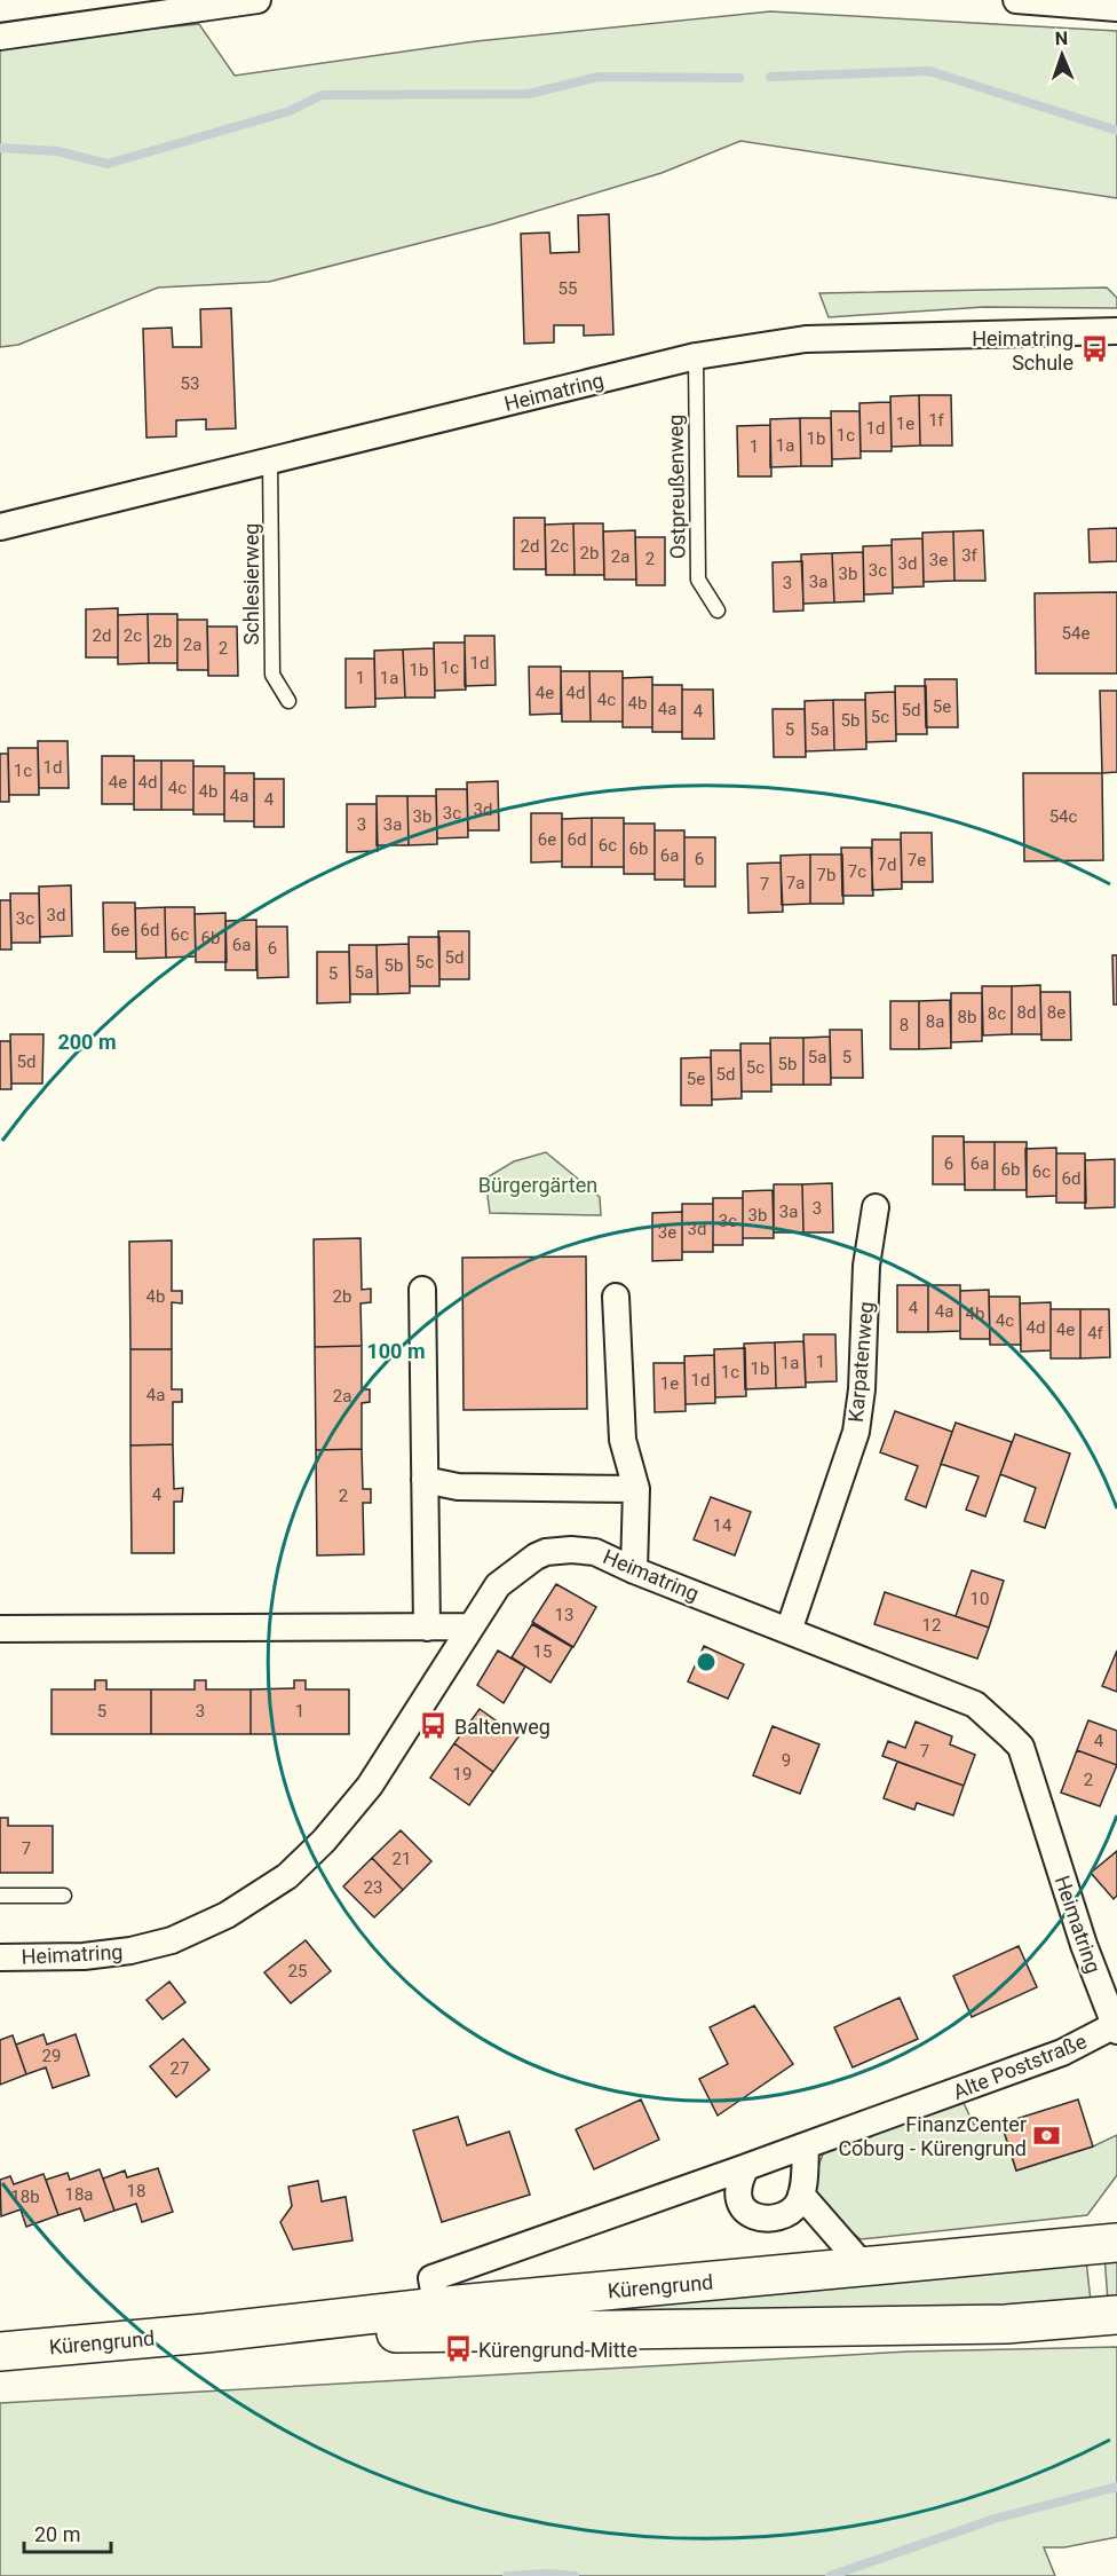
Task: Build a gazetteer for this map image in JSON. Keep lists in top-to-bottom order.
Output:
{
  "streets": {
    "main road": ["Kürengrund"],
    "street": ["Heimatring", "Karpatenweg", "Alte Poststraße"],
    "lane": ["Ostpreußenweg", "Schlesierweg"]
  },
  "crossings": [
    ["Heimatring", "Ostpreußenweg"],
    ["Heimatring", "Schlesierweg"],
    ["Heimatring", "Karpatenweg"],
    ["Heimatring", "Alte Poststraße"],
    ["Alte Poststraße", "Kürengrund"]
  ],
  "parks": ["Bürgergärten"],
  "places": {
    "bus stop": ["Heimatring Schule", "Baltenweg", "Kürengrund-Mitte"],
    "bank": ["FinanzCenter Coburg - Kürengrund"]
  },
  "house_numbers": [
    "55",
    "53",
    "1f",
    "1e",
    "1d",
    "1c",
    "1b",
    "1a",
    "1",
    "2d",
    "2c",
    "2b",
    "3f",
    "2a",
    "2",
    "3e",
    "3d",
    "3c",
    "3b",
    "3a",
    "3",
    "54e",
    "2d",
    "2c",
    "2b",
    "2a",
    "2",
    "1d",
    "1c",
    "1b",
    "1",
    "1a",
    "4e",
    "4d",
    "4c",
    "4b",
    "5e",
    "4a",
    "5d",
    "4",
    "5c",
    "5b",
    "5",
    "5a",
    "1d",
    "1c",
    "4e",
    "4d",
    "4c",
    "4b",
    "4a",
    "4",
    "3d",
    "3c",
    "3b",
    "54c",
    "3",
    "3a",
    "6e",
    "6d",
    "6c",
    "6b",
    "6a",
    "6",
    "7e",
    "7d",
    "7c",
    "7b",
    "7a",
    "7",
    "3d",
    "3c",
    "6e",
    "6d",
    "6c",
    "6b",
    "6a",
    "6",
    "5d",
    "5c",
    "5b",
    "5a",
    "5",
    "8d",
    "8e",
    "8c",
    "8b",
    "8a",
    "8",
    "5a",
    "5",
    "5d",
    "5b",
    "5c",
    "5d",
    "5e",
    "6",
    "6a",
    "6b",
    "6c",
    "6d",
    "3",
    "3a",
    "3b",
    "3c",
    "3d",
    "3e",
    "4b",
    "2b",
    "4",
    "4a",
    "4b",
    "4c",
    "4d",
    "4e",
    "4f",
    "1",
    "1a",
    "1b",
    "1c",
    "1d",
    "1e",
    "4a",
    "2a",
    "4",
    "2",
    "14",
    "10",
    "13",
    "12",
    "15",
    "5",
    "3",
    "1",
    "4",
    "7",
    "9",
    "19",
    "2",
    "7",
    "21",
    "23",
    "25",
    "29",
    "27",
    "18",
    "18a",
    "18b"
  ],
  "scale_bar": "20 m",
  "north": "top",
  "rings": ["200 m", "100 m"]
}
